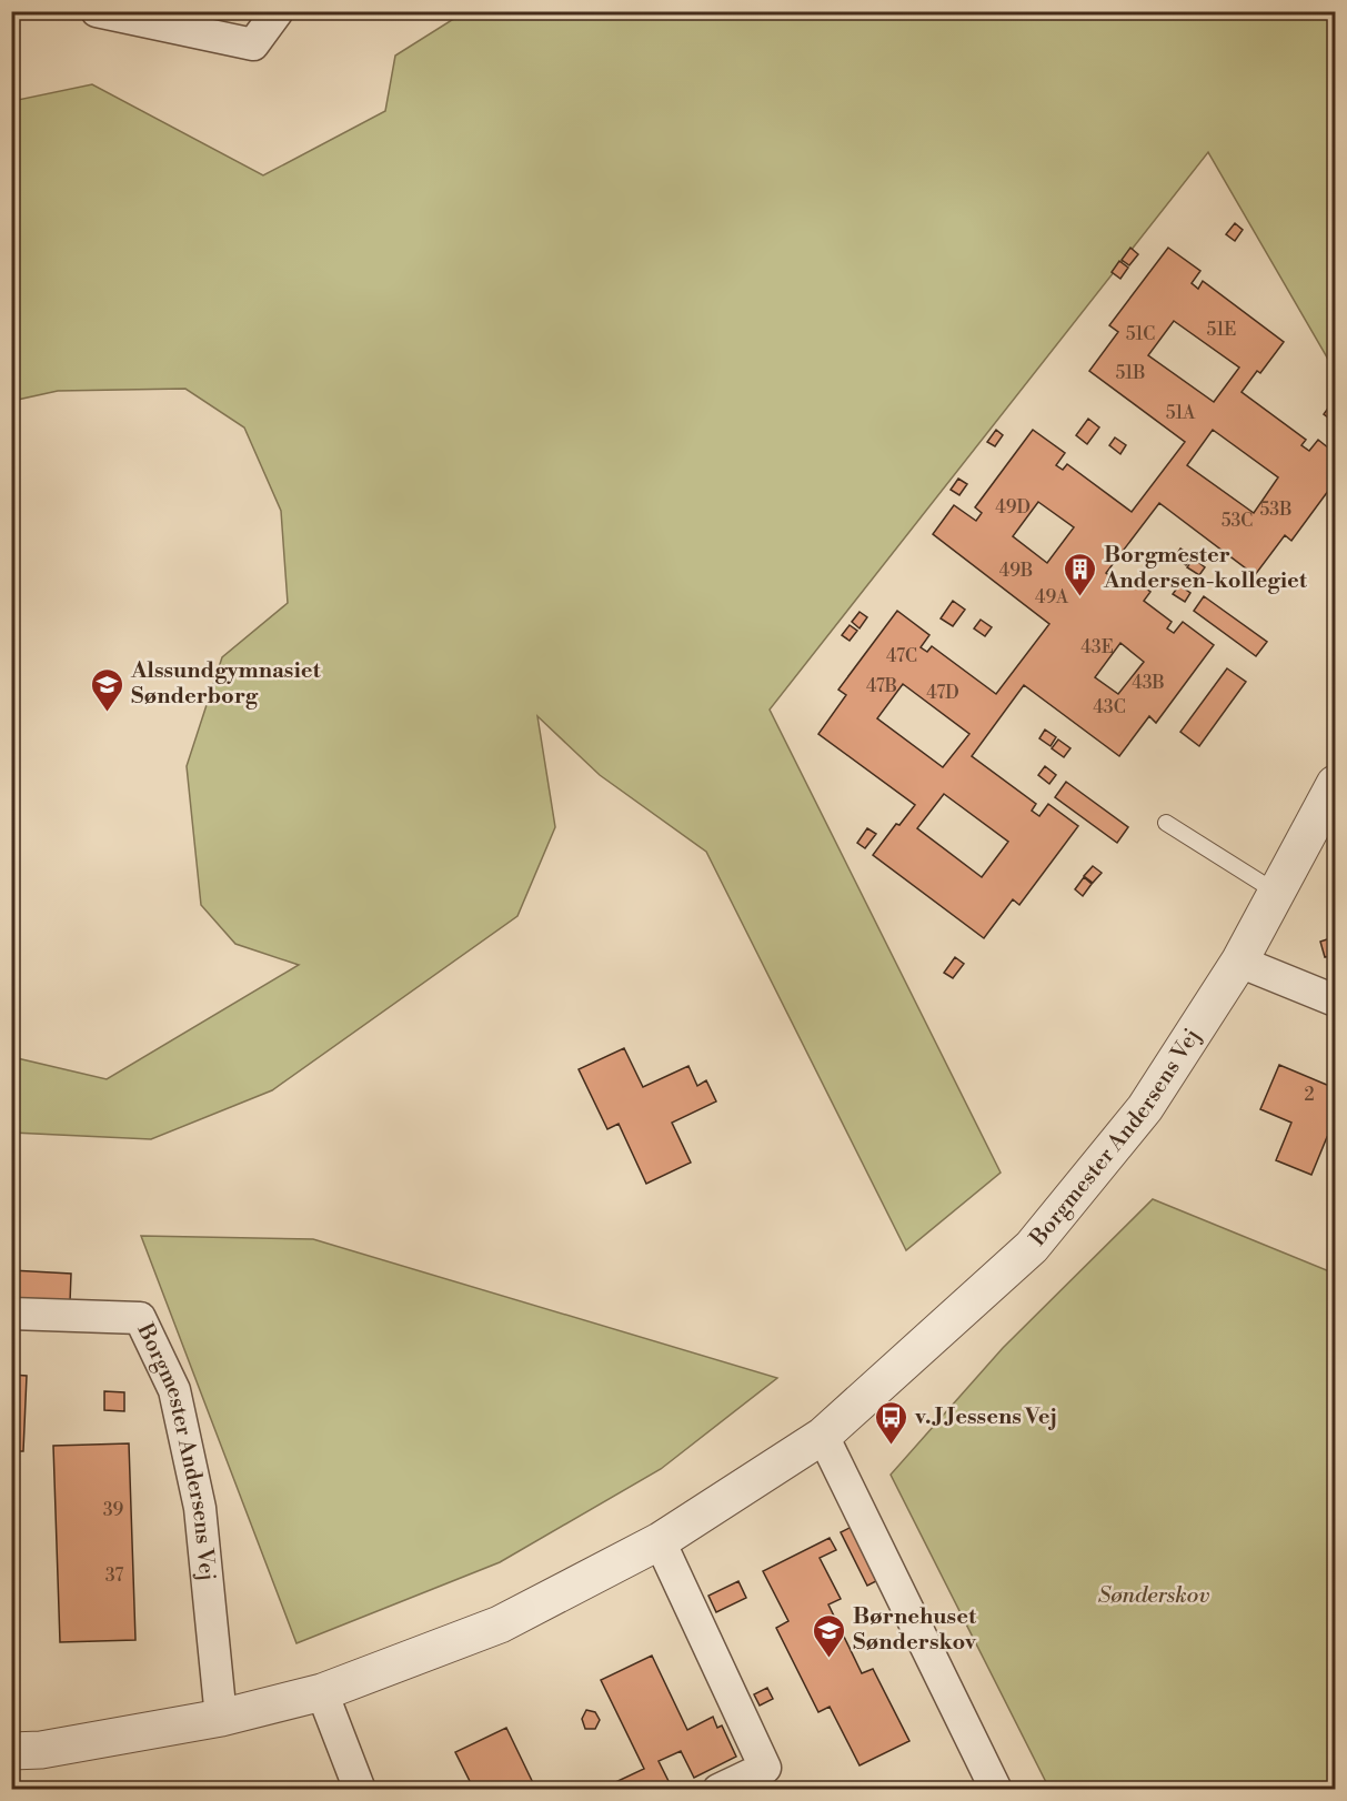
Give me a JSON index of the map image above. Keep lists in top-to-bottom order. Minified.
{"streets":{"street":["Borgmester Andersens Vej"]},"parks":["Sønderskov"],"places":{"building":["Borgmester Andersen-kollegiet"],"school or university":["Alssundgymnasiet Sønderborg","Børnehuset Sønderskov"],"bus stop":["v. J Jessens Vej"]},"house_numbers":["51E","51C","51B","51A","49D","53B","53C","49B","49A","43E","47C","43B","47B","47D","43C","2","39","37"]}
